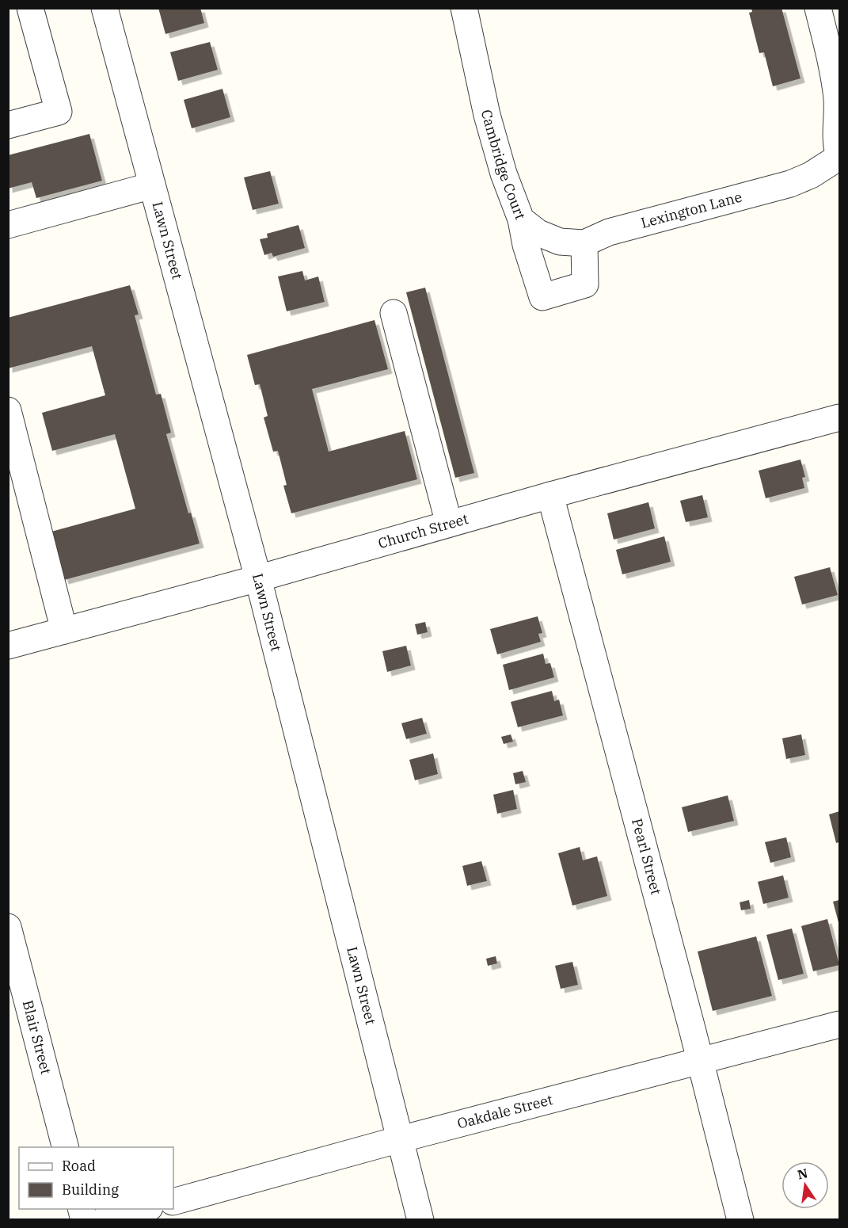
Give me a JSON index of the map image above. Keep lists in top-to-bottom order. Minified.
{"streets":{"street":["Cambridge Court","Lexington Lane","Lawn Street","Church Street","Pearl Street","Blair Street","Oakdale Street"]},"crossings":[["Cambridge Court","Lexington Lane"],["Lawn Street","Church Street"],["Lawn Street","Oakdale Street"],["Church Street","Pearl Street"],["Pearl Street","Oakdale Street"]],"legend":["Road","Building"],"north":"top"}
